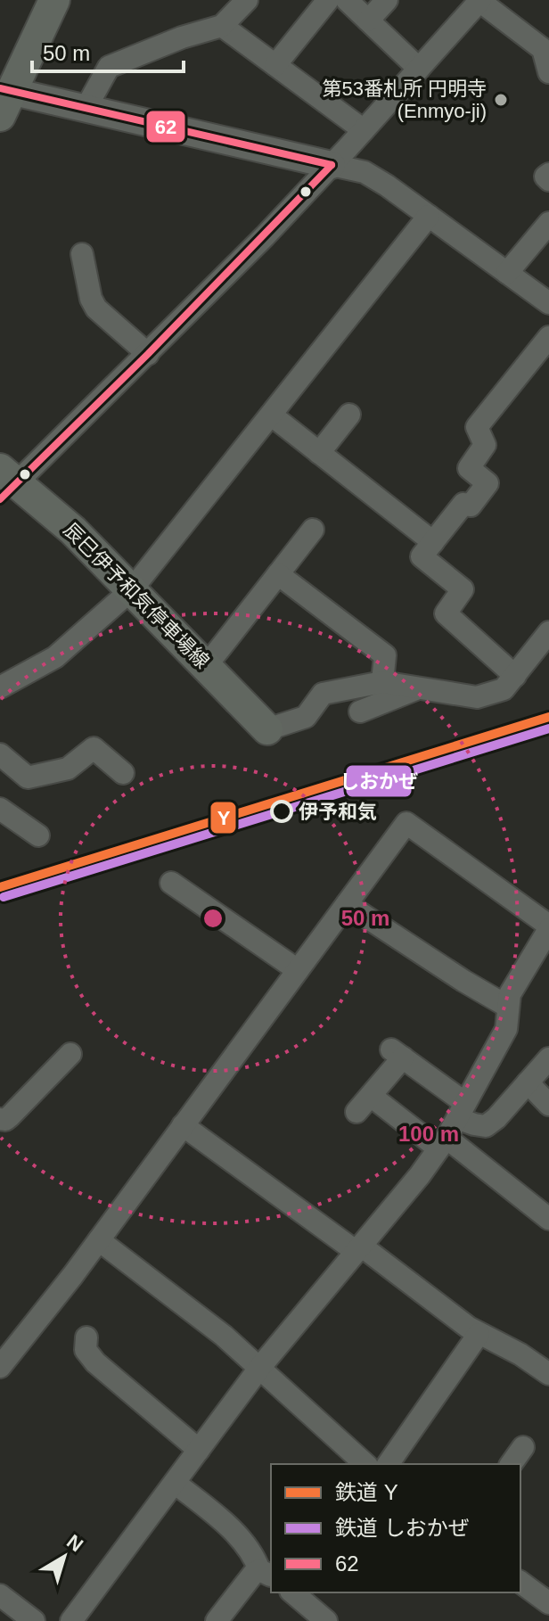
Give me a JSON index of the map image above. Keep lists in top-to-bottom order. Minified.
{"streets":{"main road":["辰巳伊予和気停車場線"]},"places":["第53番札所 円明寺 (Enmyo-ji)","伊予和気"],"lines":["transit line 62","rail line Y","rail line しおかぜ"],"legend":["鉄道 Y","鉄道 しおかぜ","62"],"scale_bar":"50 m","north":"top right","rings":["50 m","100 m"]}
